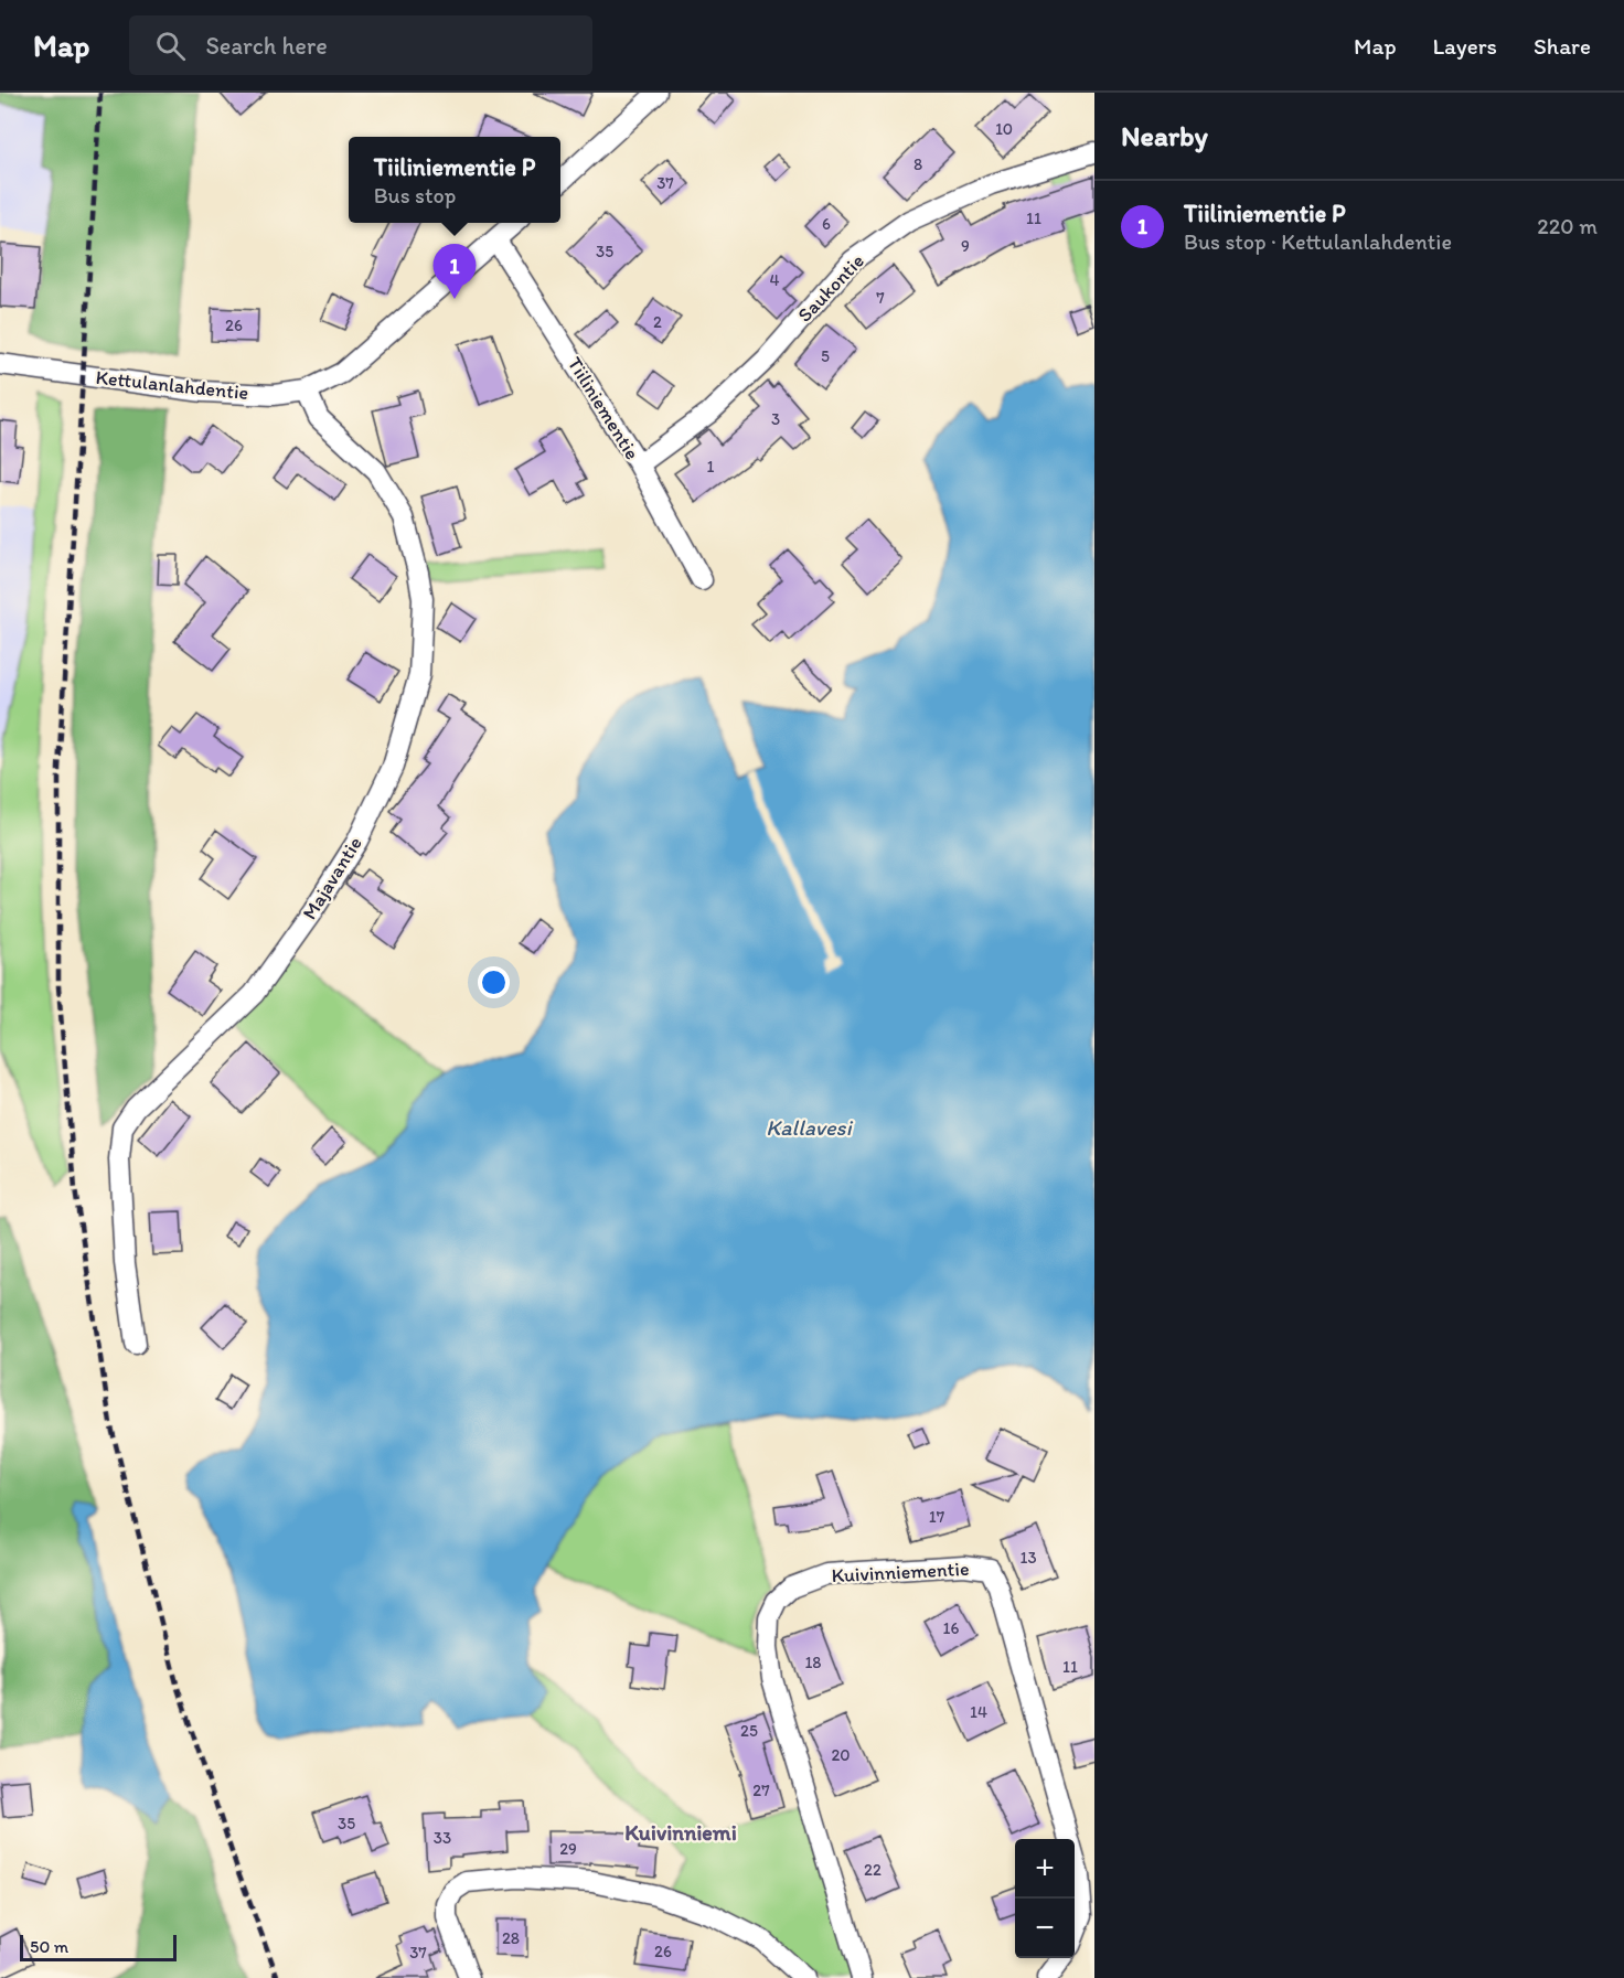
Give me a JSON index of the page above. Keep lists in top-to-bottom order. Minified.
{"streets":{"street":["Saukontie","Kettulanlahdentie","Tiiliniementie","Majavantie","Kuivinniementie"]},"crossings":[["Saukontie","Tiiliniementie"],["Kettulanlahdentie","Tiiliniementie"],["Kettulanlahdentie","Majavantie"]],"districts":["Kuivinniemi"],"water":["Kallavesi"],"house_numbers":["10","8","37","11","6","9","35","4","7","2","26","5","3","1","17","13","16","18","11","14","25","20","27","35","33","29","22","28","26","37"],"scale_bar":"50 m","page":{"header":"Map","search":"Search here","nav":["Map","Layers","Share"],"heading":"Nearby","popup":["Tiiliniementie P","Bus stop"],"list":[{"mark":"1","name":"Tiiliniementie P","note":"Bus stop · Kettulanlahdentie","value":"220 m"}],"pins":"1","map_buttons":["+","−"],"scale":"50 m"}}
